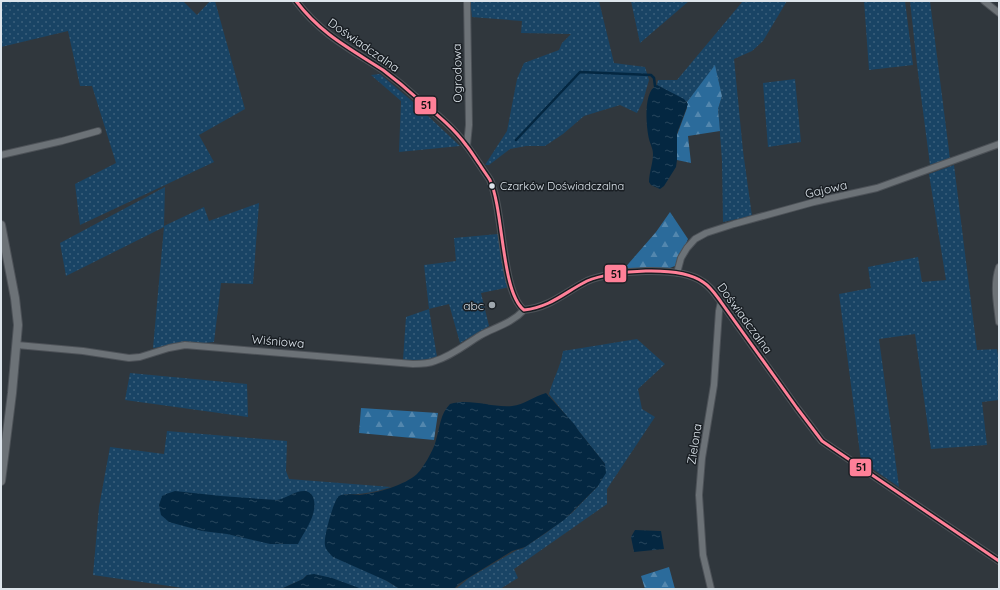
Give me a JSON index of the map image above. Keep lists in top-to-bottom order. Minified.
{"streets":{"street":["Doświadczalna","Ogrodowa","Gajowa","Wiśniowa","Zielona"]},"crossings":[["Doświadczalna","Ogrodowa"],["Doświadczalna","Gajowa"],["Doświadczalna","Wiśniowa"],["Doświadczalna","Zielona"]],"places":["Czarków Doświadczalna","abc"],"lines":["transit line 51"]}
